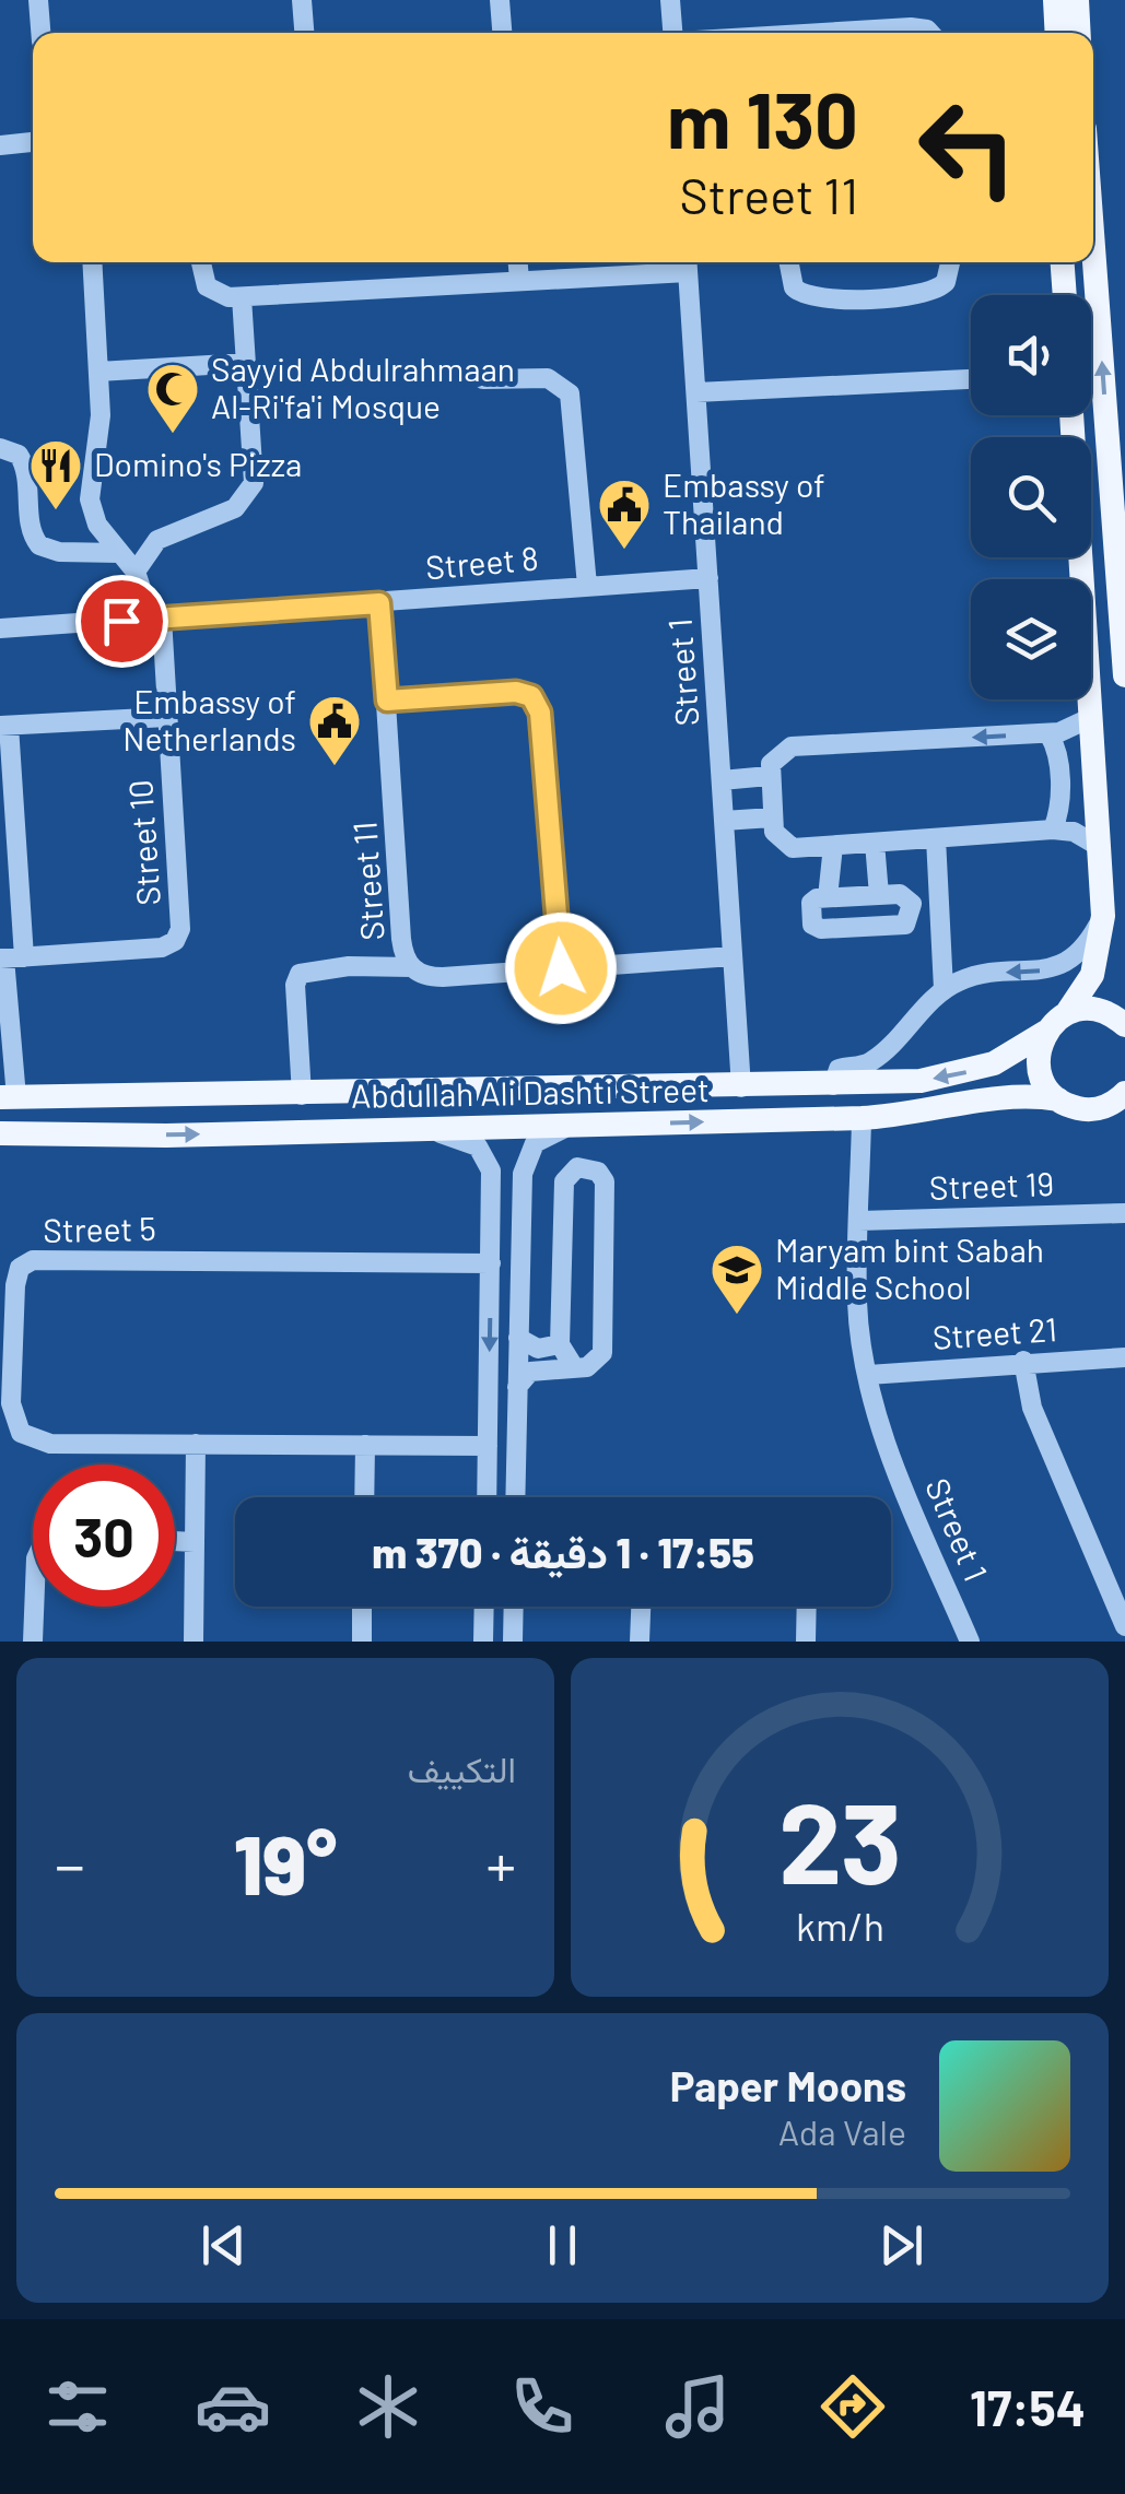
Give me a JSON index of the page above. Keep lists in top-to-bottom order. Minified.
{"streets":{"main road":["Abdullah Ali Dashti Street"],"street":["Street 8","Street 1","Street 10","Street 11","Street 19","Street 5","Street 21"]},"crossings":[["Street 8","Street 1"],["Street 8","Street 10"],["Street 8","Street 11"],["Street 1","Street 11"],["Street 1","Abdullah Ali Dashti Street"],["Street 1","Street 19"],["Street 1","Street 21"]],"places":{"mosque":["Sayyid Abdulrahmaan Al-Ri'fa'i Mosque"],"restaurant":["Domino's Pizza"],"public building":["Embassy of Thailand","Embassy of Netherlands"],"school or university":["Maryam bint Sabah Middle School"]},"page":{"turn":["130 m","Street 11"],"limit":"30","trip":"17:55 · 1 دقيقة · 370 m","tile":"التكييف","heat":["−","19°","+"],"song":["Paper Moons","Ada Vale"],"tabs":"17:54","gauge":["23","km/h"]}}
